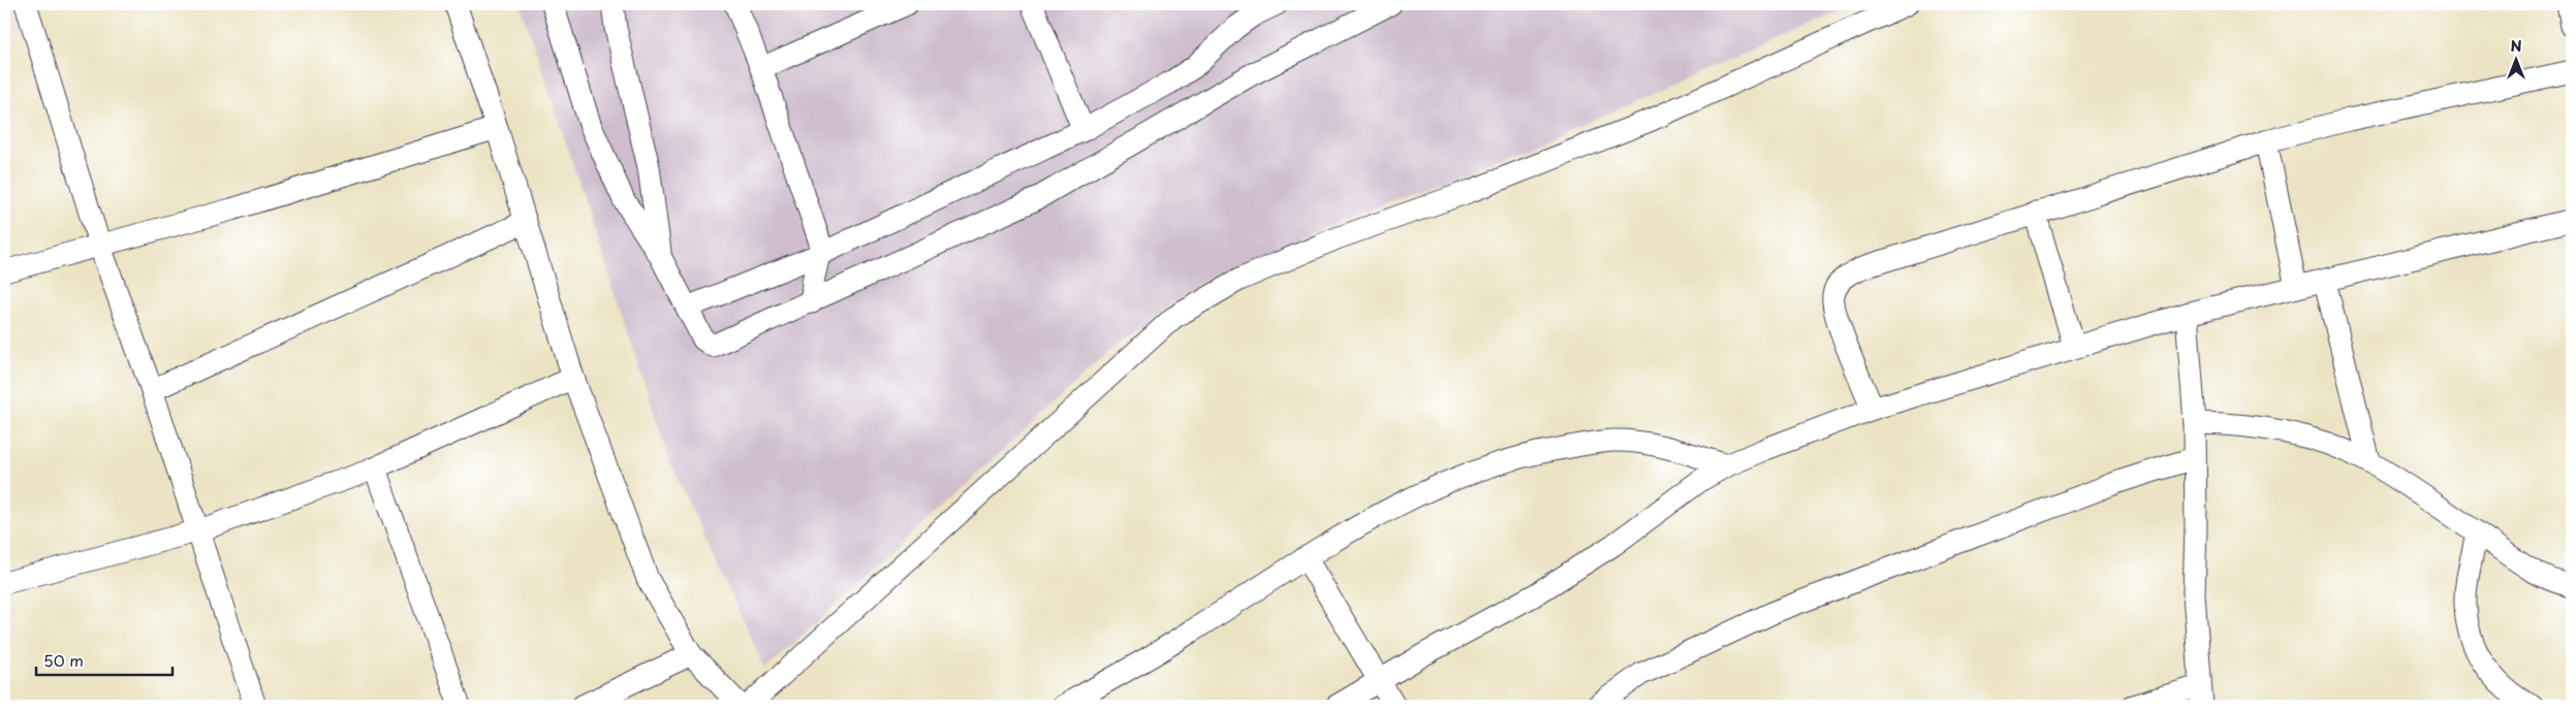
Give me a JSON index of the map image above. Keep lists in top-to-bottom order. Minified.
{"scale_bar":"50 m","north":"top"}
